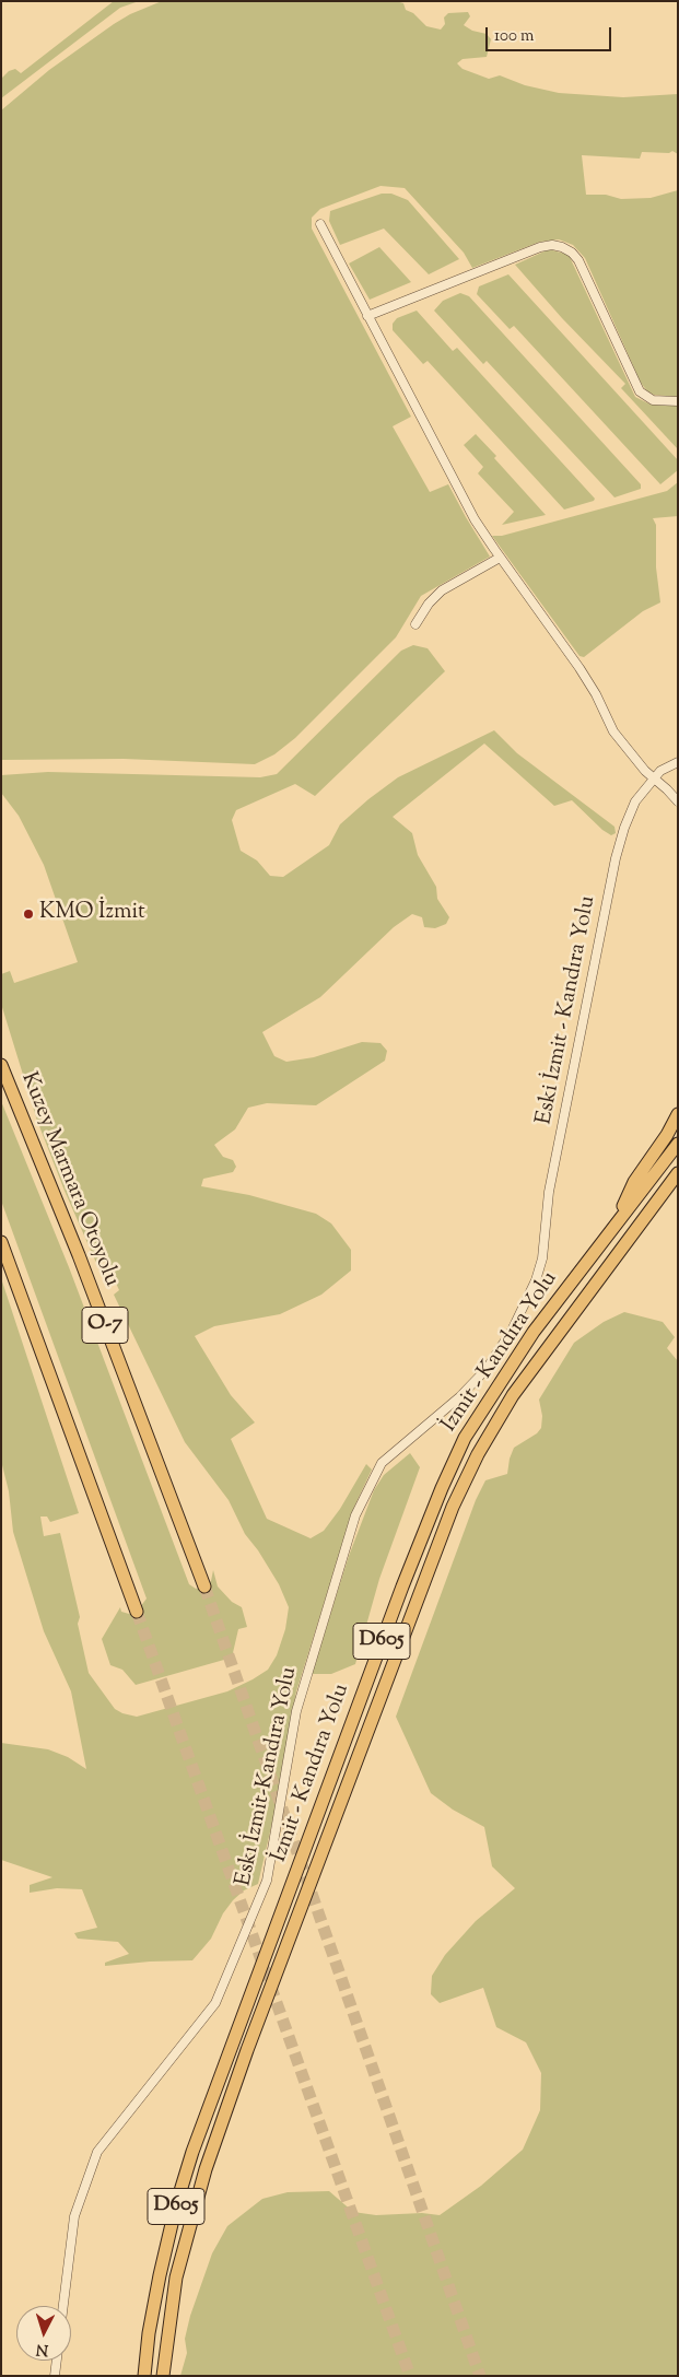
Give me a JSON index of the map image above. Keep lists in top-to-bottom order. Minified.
{"streets":{"highway":["Kuzey Marmara Otoyolu","O-7","İzmit - Kandıra Yolu","D605"],"street":["Eski İzmit - Kandıra Yolu","Eskı İzmit-Kandıra Yolu"]},"crossings":[["Eski İzmit - Kandıra Yolu","Eskı İzmit-Kandıra Yolu"]],"places":["KMO İzmit"],"scale_bar":"100 m","north":"bottom"}
